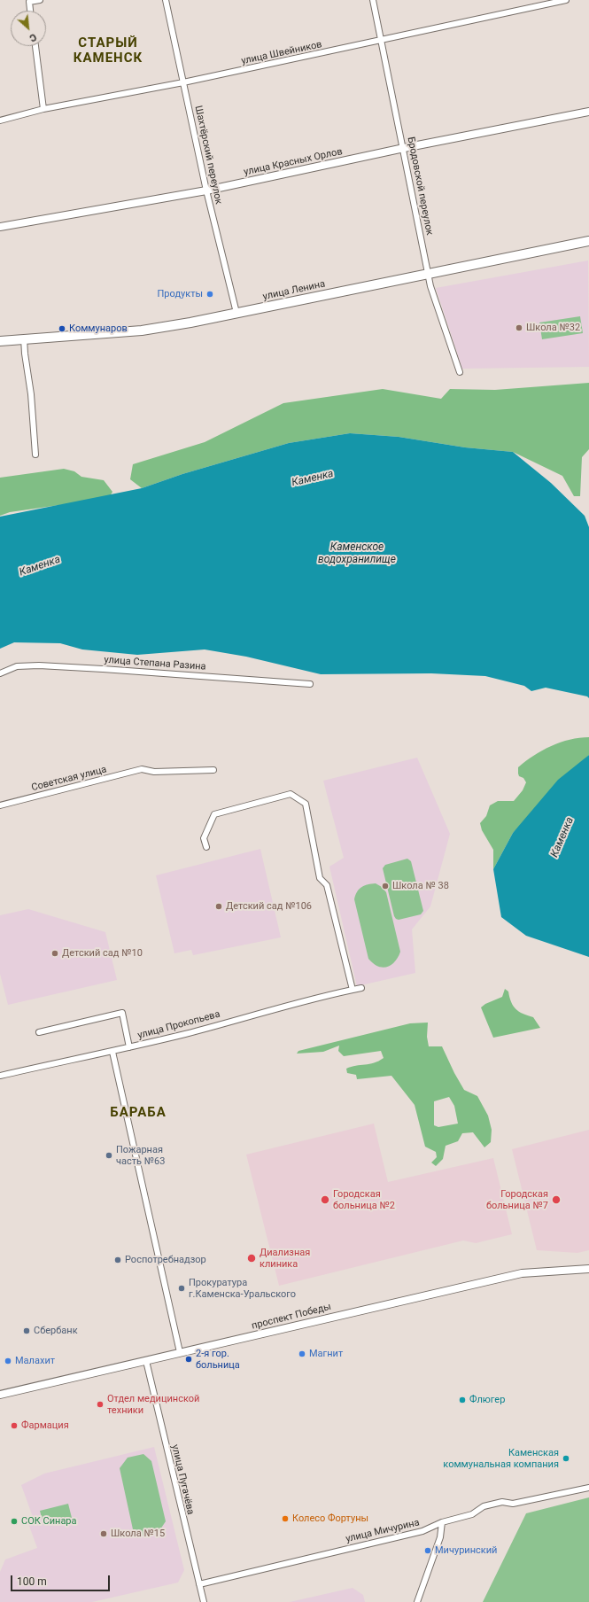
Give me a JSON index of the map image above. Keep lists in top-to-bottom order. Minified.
{"streets":{"main road":["улица Ленина"],"street":["улица Швейников","Шахтёрский переулок","улица Красных Орлов","Бродовской переулок","улица Степана Разина","Советская улица","улица Прокопьева","проспект Победы","улица Пугачёва","улица Мичурина"]},"crossings":[["улица Швейников","Шахтёрский переулок"],["улица Швейников","Бродовской переулок"],["Шахтёрский переулок","улица Красных Орлов"],["Шахтёрский переулок","улица Ленина"],["улица Красных Орлов","Бродовской переулок"],["Бродовской переулок","улица Ленина"],["проспект Победы","улица Пугачёва"],["улица Пугачёва","улица Мичурина"]],"districts":["СТАРЫЙ КАМЕНСК","БАРАБА"],"water":["Каменка","Каменское водохранилище"],"places":["Продукты","Школа №32","Коммунаров","Школа № 38","Детский сад №106","Детский сад №10","Пожарная часть №63","Городская больница №2","Городская больница №7","Диализная клиника","Роспотребнадзор","Прокуратура г.Каменска-Уральского","Сбербанк","Магнит","2-я гор. больница","Малахит","Флюгер","Отдел медицинской техники","Фармация","Каменская коммунальная компания","Колесо Фортуны","СОК Синара","Школа №15","Мичуринский"],"scale_bar":"100 m","north":"bottom right"}
